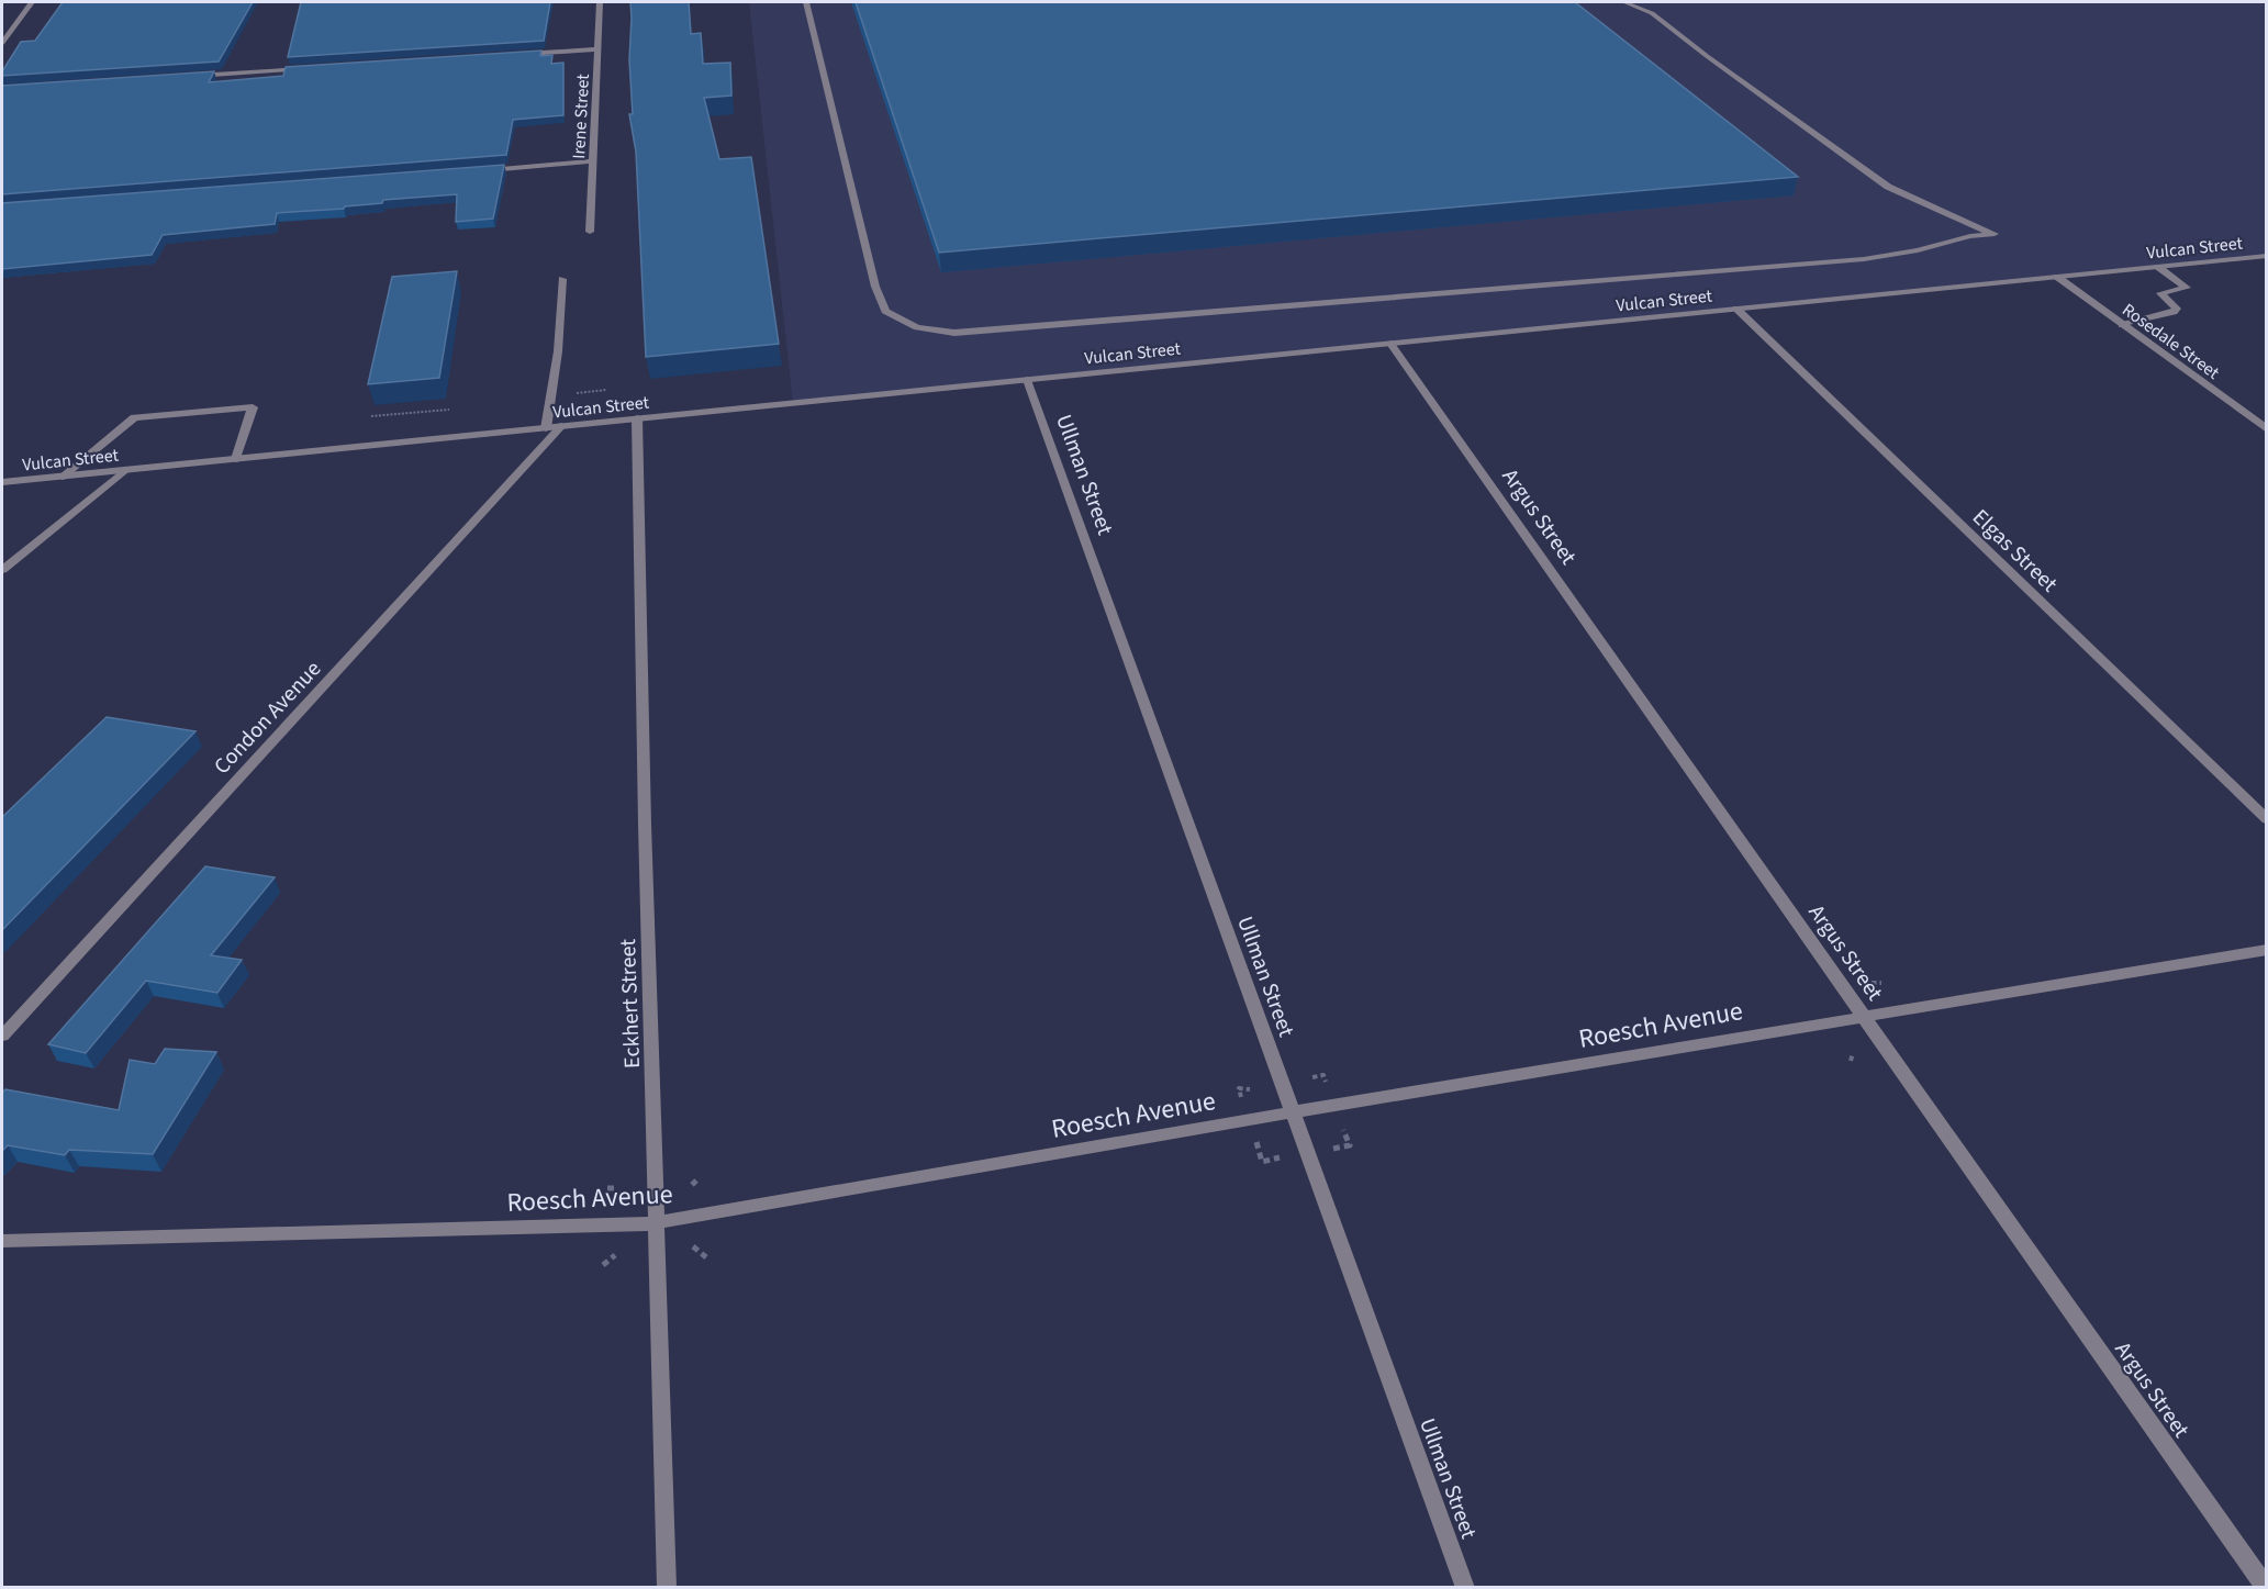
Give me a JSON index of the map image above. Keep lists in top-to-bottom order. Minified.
{"streets":{"street":["Irene Street","Vulcan Street","Rosedale Street","Ullman Street","Argus Street","Elgas Street","Condon Avenue","Eckhert Street","Roesch Avenue"]},"crossings":[["Vulcan Street","Rosedale Street"],["Vulcan Street","Ullman Street"],["Vulcan Street","Argus Street"],["Vulcan Street","Elgas Street"],["Vulcan Street","Condon Avenue"],["Vulcan Street","Eckhert Street"],["Ullman Street","Roesch Avenue"],["Argus Street","Roesch Avenue"],["Eckhert Street","Roesch Avenue"]]}
